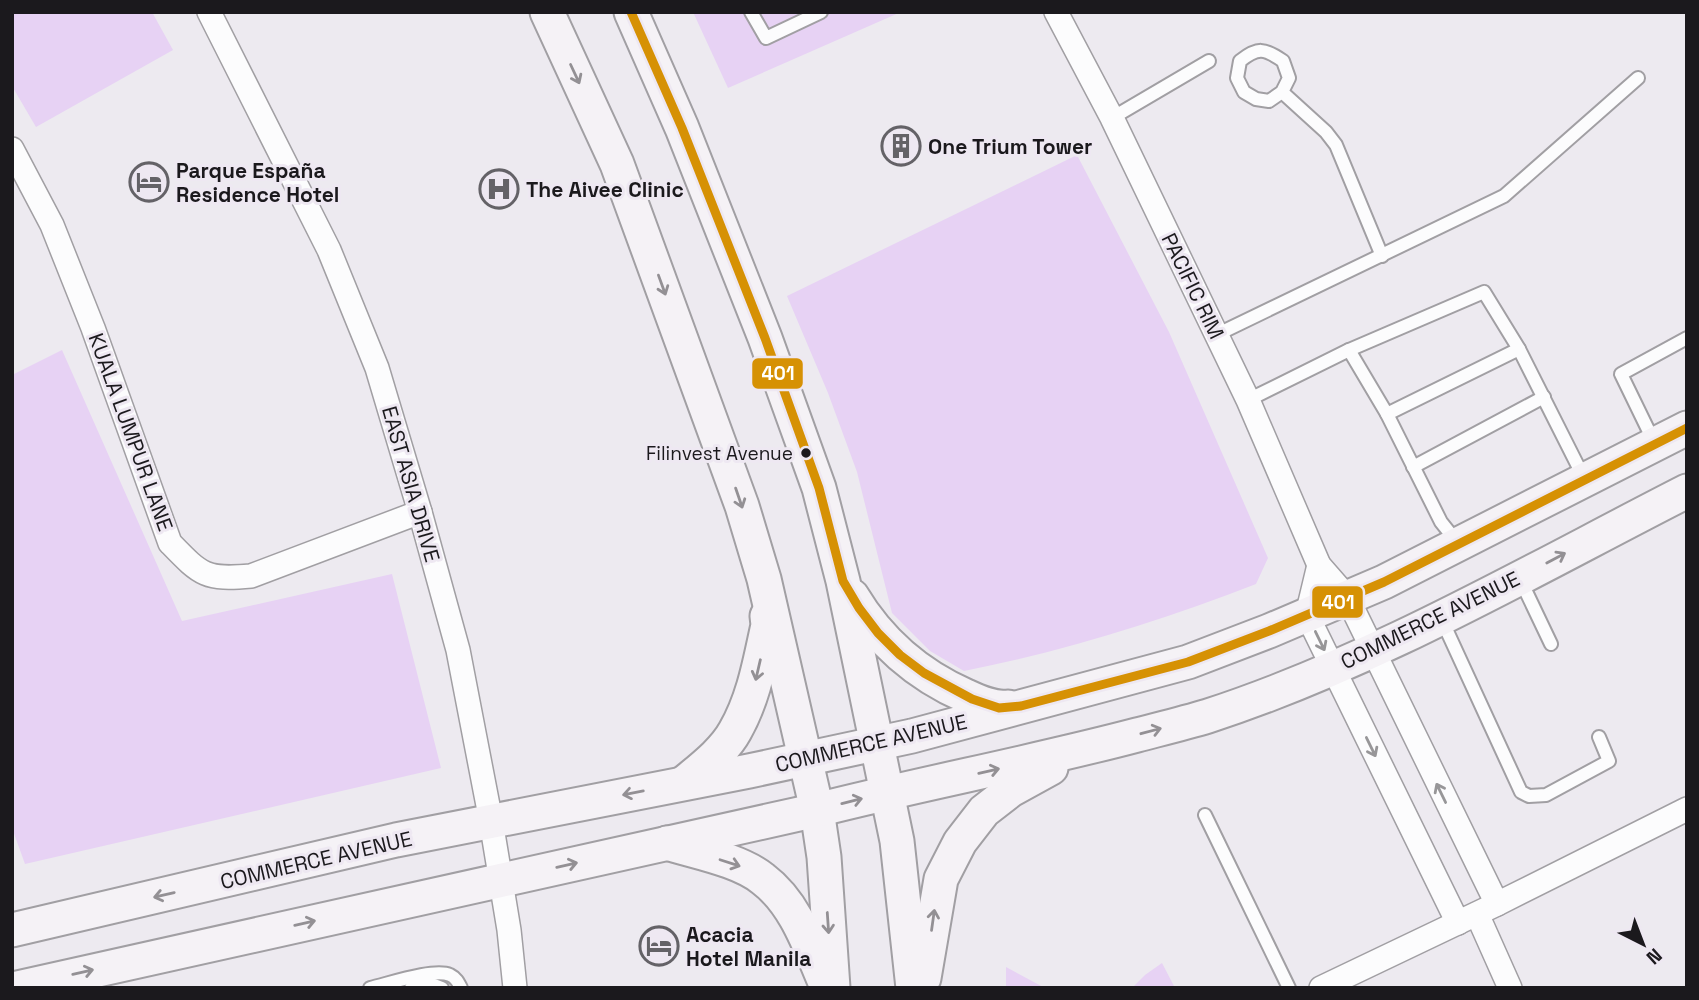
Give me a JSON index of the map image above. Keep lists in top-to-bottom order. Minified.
{"streets":{"main road":["COMMERCE AVENUE"],"street":["PACIFIC RIM","KUALA LUMPUR LANE","EAST ASIA DRIVE"]},"crossings":[["PACIFIC RIM","COMMERCE AVENUE"],["KUALA LUMPUR LANE","EAST ASIA DRIVE"],["EAST ASIA DRIVE","COMMERCE AVENUE"]],"places":{"building":["One Trium Tower"],"hotel":["Parque España Residence Hotel","Acacia Hotel Manila"],"hospital":["The Aivee Clinic"],"other":["Filinvest Avenue"]},"lines":["transit line 401"],"north":"bottom right"}
